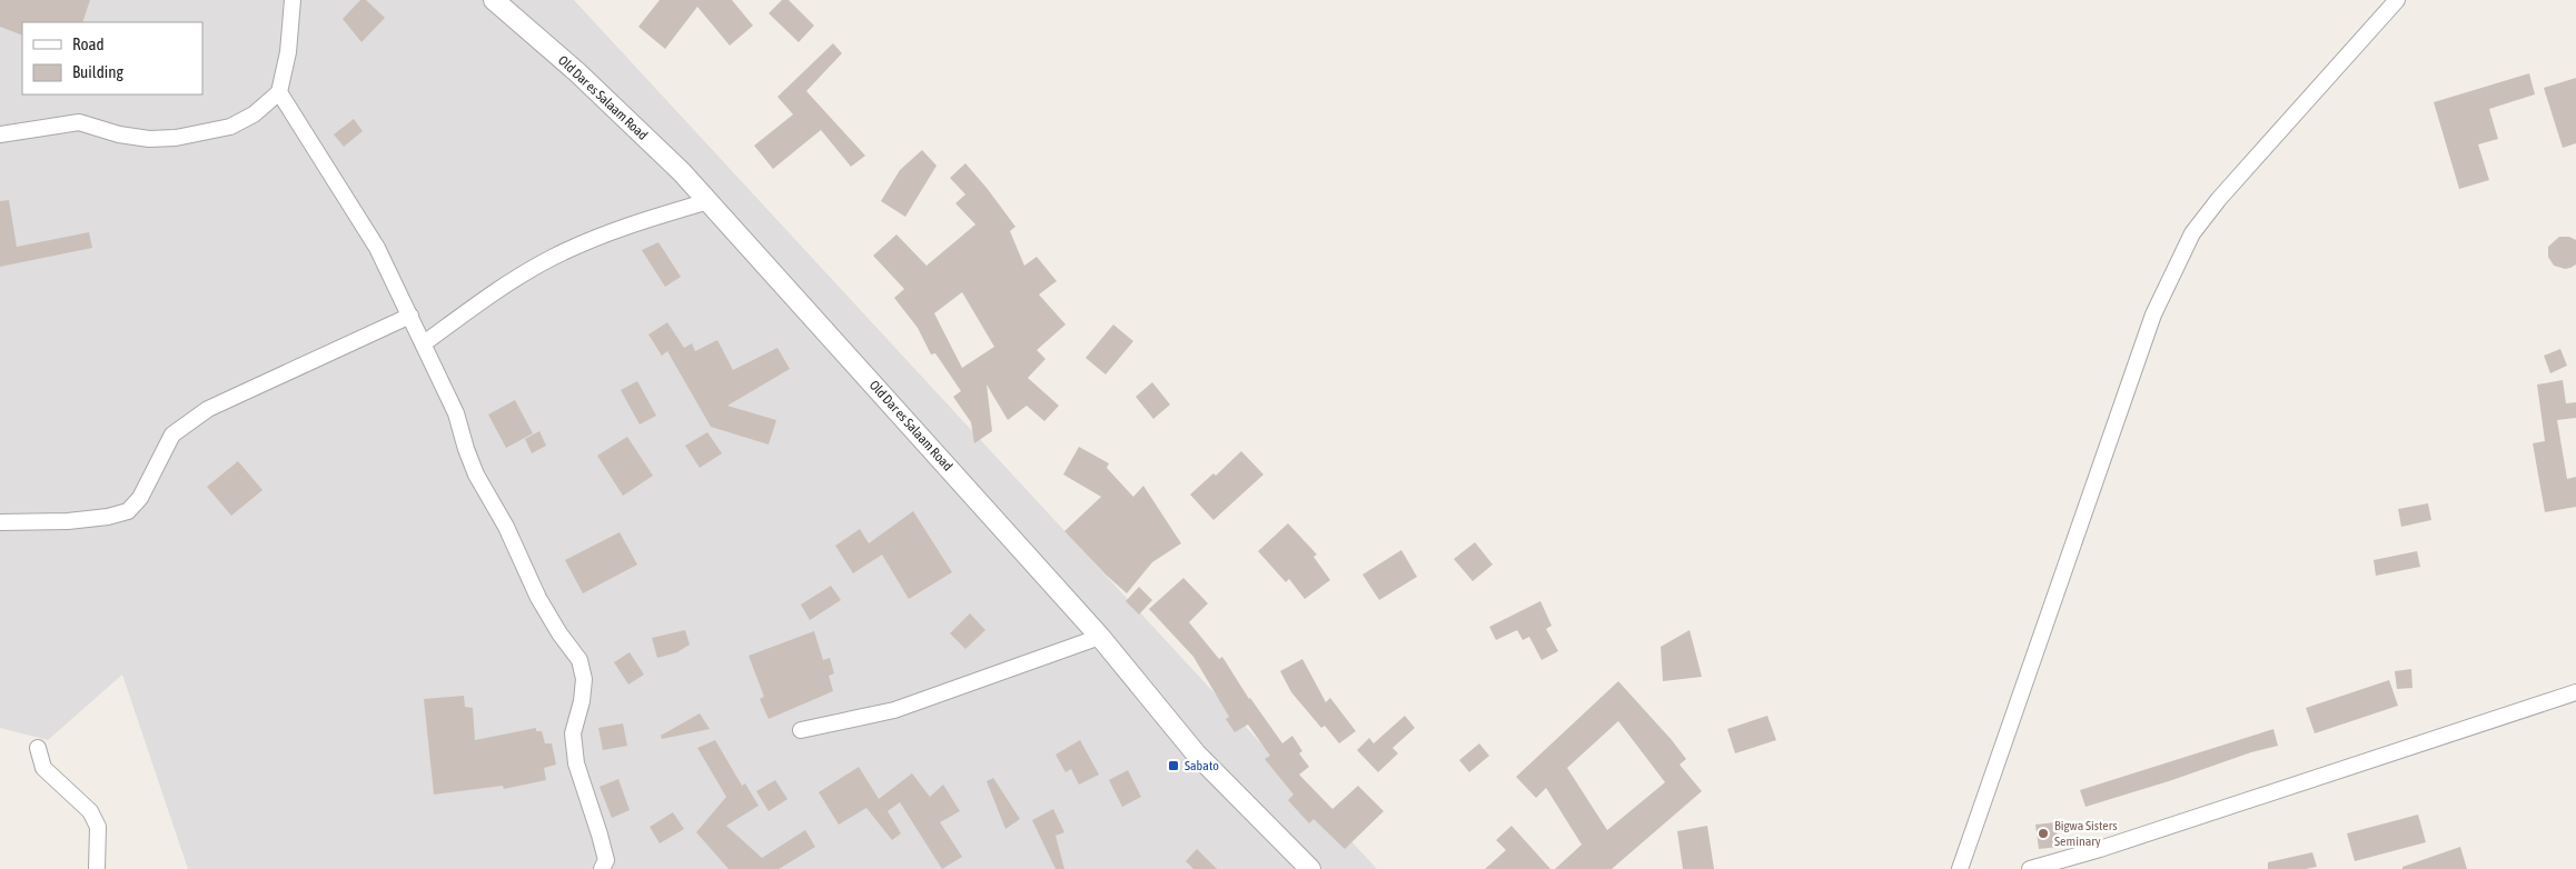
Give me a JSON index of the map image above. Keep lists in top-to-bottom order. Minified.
{"streets":{"street":["Old Dar es Salaam Road"]},"places":{"transit":["Sabato"],"other":["Bigwa Sisters Seminary"]},"legend":["Road","Building"]}
